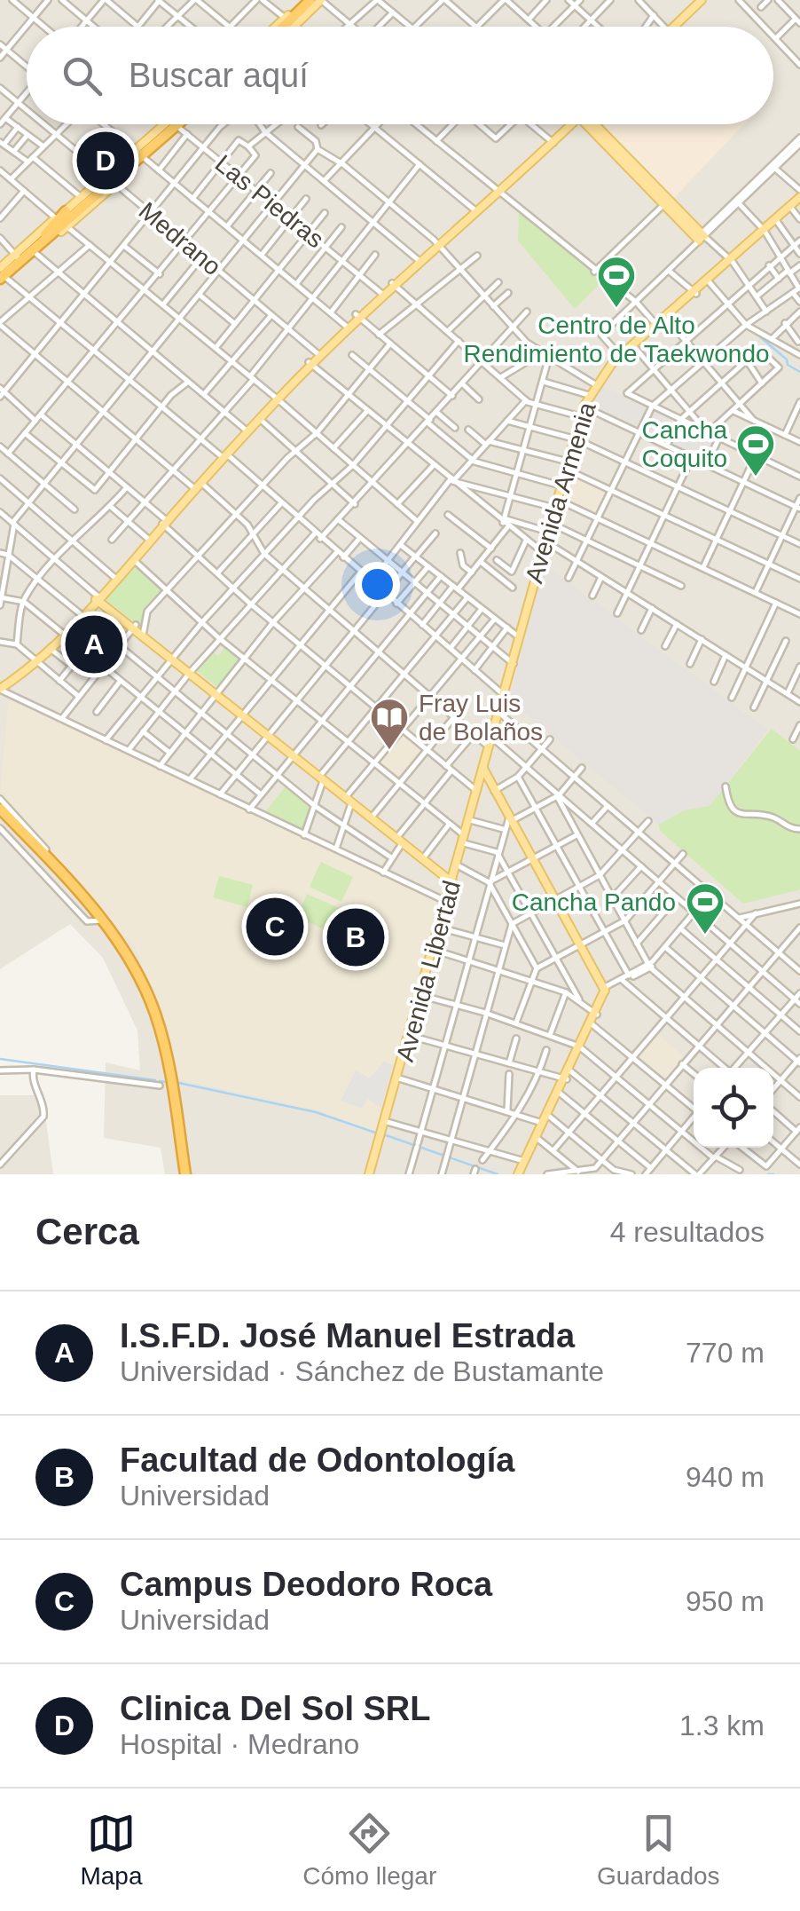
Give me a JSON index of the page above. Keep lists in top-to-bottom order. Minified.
{"streets":{"main road":["Avenida Armenia","Avenida Libertad"],"street":["Las Piedras","Medrano"]},"crossings":[["Avenida Armenia","Avenida Libertad"]],"places":{"sports":["Centro de Alto Rendimiento de Taekwondo","Cancha Coquito","Cancha Pando"],"library":["Fray Luis de Bolaños"]},"page":{"search":"Buscar aquí","pins":["D","A","C","B"],"heading":["Cerca","4 resultados"],"list":[{"mark":"A","name":"I.S.F.D. José Manuel Estrada","note":"Universidad · Sánchez de Bustamante","value":"770 m"},{"mark":"B","name":"Facultad de Odontología","note":"Universidad","value":"940 m"},{"mark":"C","name":"Campus Deodoro Roca","note":"Universidad","value":"950 m"},{"mark":"D","name":"Clinica Del Sol SRL","note":"Hospital · Medrano","value":"1.3 km"}],"nav":["Mapa","Cómo llegar","Guardados"]}}
